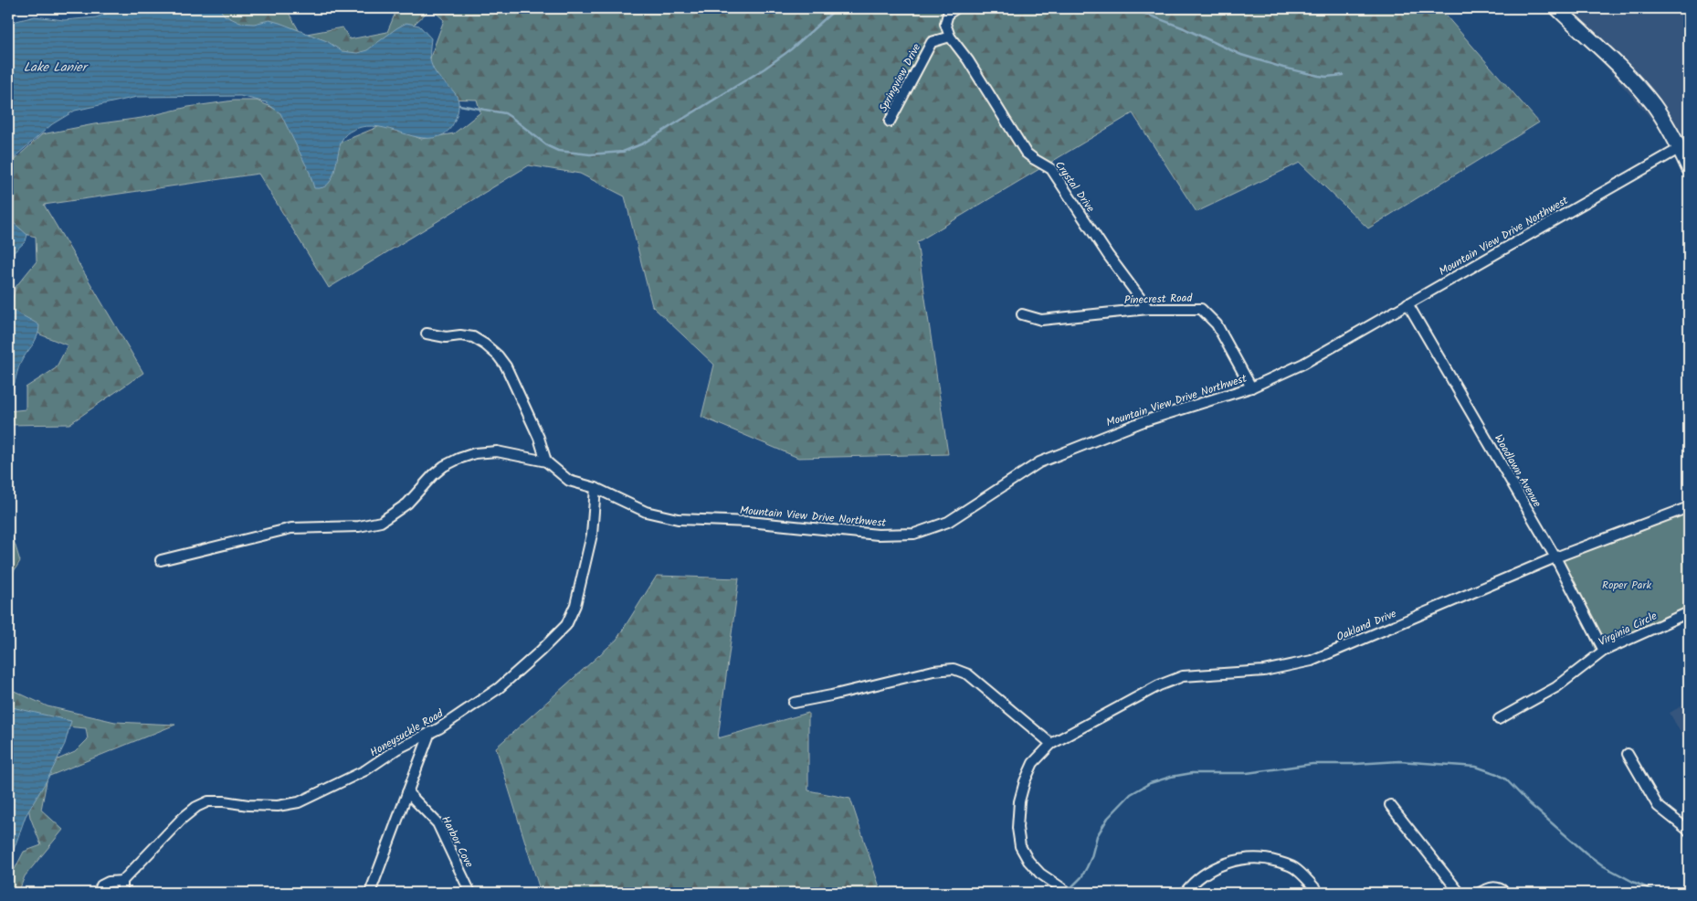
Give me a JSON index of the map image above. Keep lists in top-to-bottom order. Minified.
{"streets":{"street":["Springview Drive","Crystal Drive","Mountain View Drive Northwest","Pinecrest Road","Woodlawn Avenue","Oakland Drive","Virginia Circle","Honeysuckle Road","Harbor Cove"]},"crossings":[["Springview Drive","Crystal Drive"],["Crystal Drive","Pinecrest Road"],["Mountain View Drive Northwest","Pinecrest Road"],["Mountain View Drive Northwest","Woodlawn Avenue"],["Mountain View Drive Northwest","Honeysuckle Road"],["Woodlawn Avenue","Oakland Drive"],["Woodlawn Avenue","Virginia Circle"]],"water":["Lake Lanier"],"parks":["Roper Park"]}
